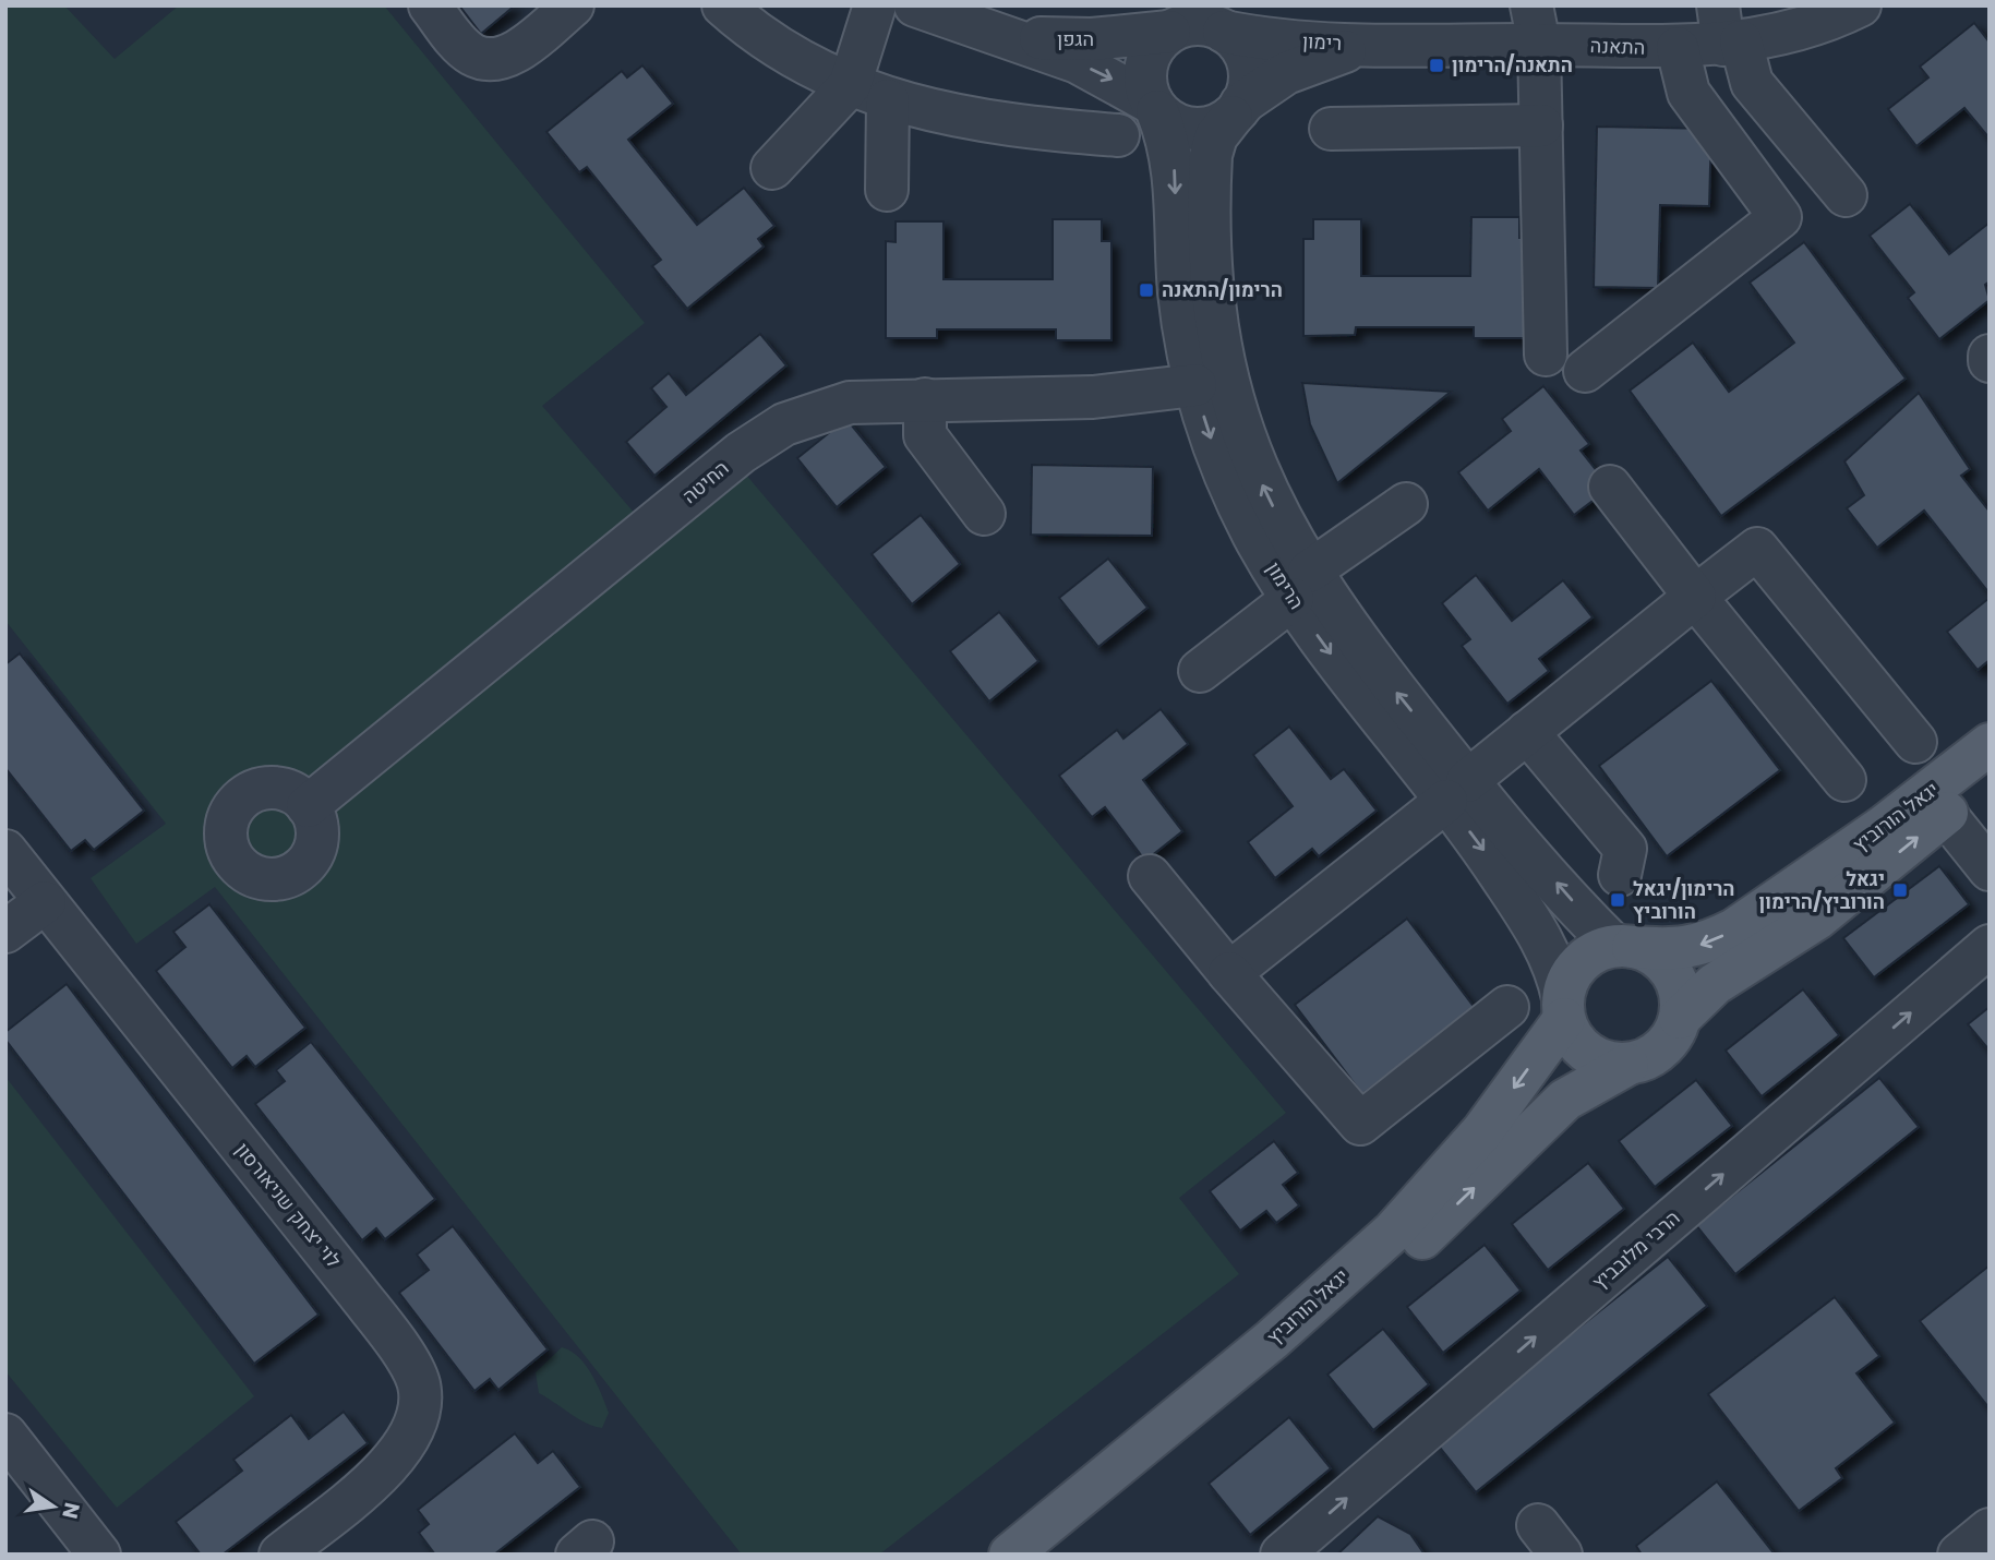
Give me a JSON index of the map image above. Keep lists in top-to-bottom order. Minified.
{"streets":{"main road":["יגאל הורוביץ"],"street":["הגפן","רימון","התאנה","החיטה","הרימון","לוי יצחק שניאורסון","הרבי מלובביץ"]},"crossings":[["הגפן","רימון"],["הגפן","הרימון"],["רימון","התאנה"],["רימון","הרימון"],["החיטה","הרימון"],["הרימון","יגאל הורוביץ"]],"one_way":["הרבי מלובביץ"],"places":{"transit":["התאנה/הרימון","הרימון/התאנה","יגאל הורוביץ/הרימון","הרימון/יגאל הורוביץ"]},"north":"right"}
